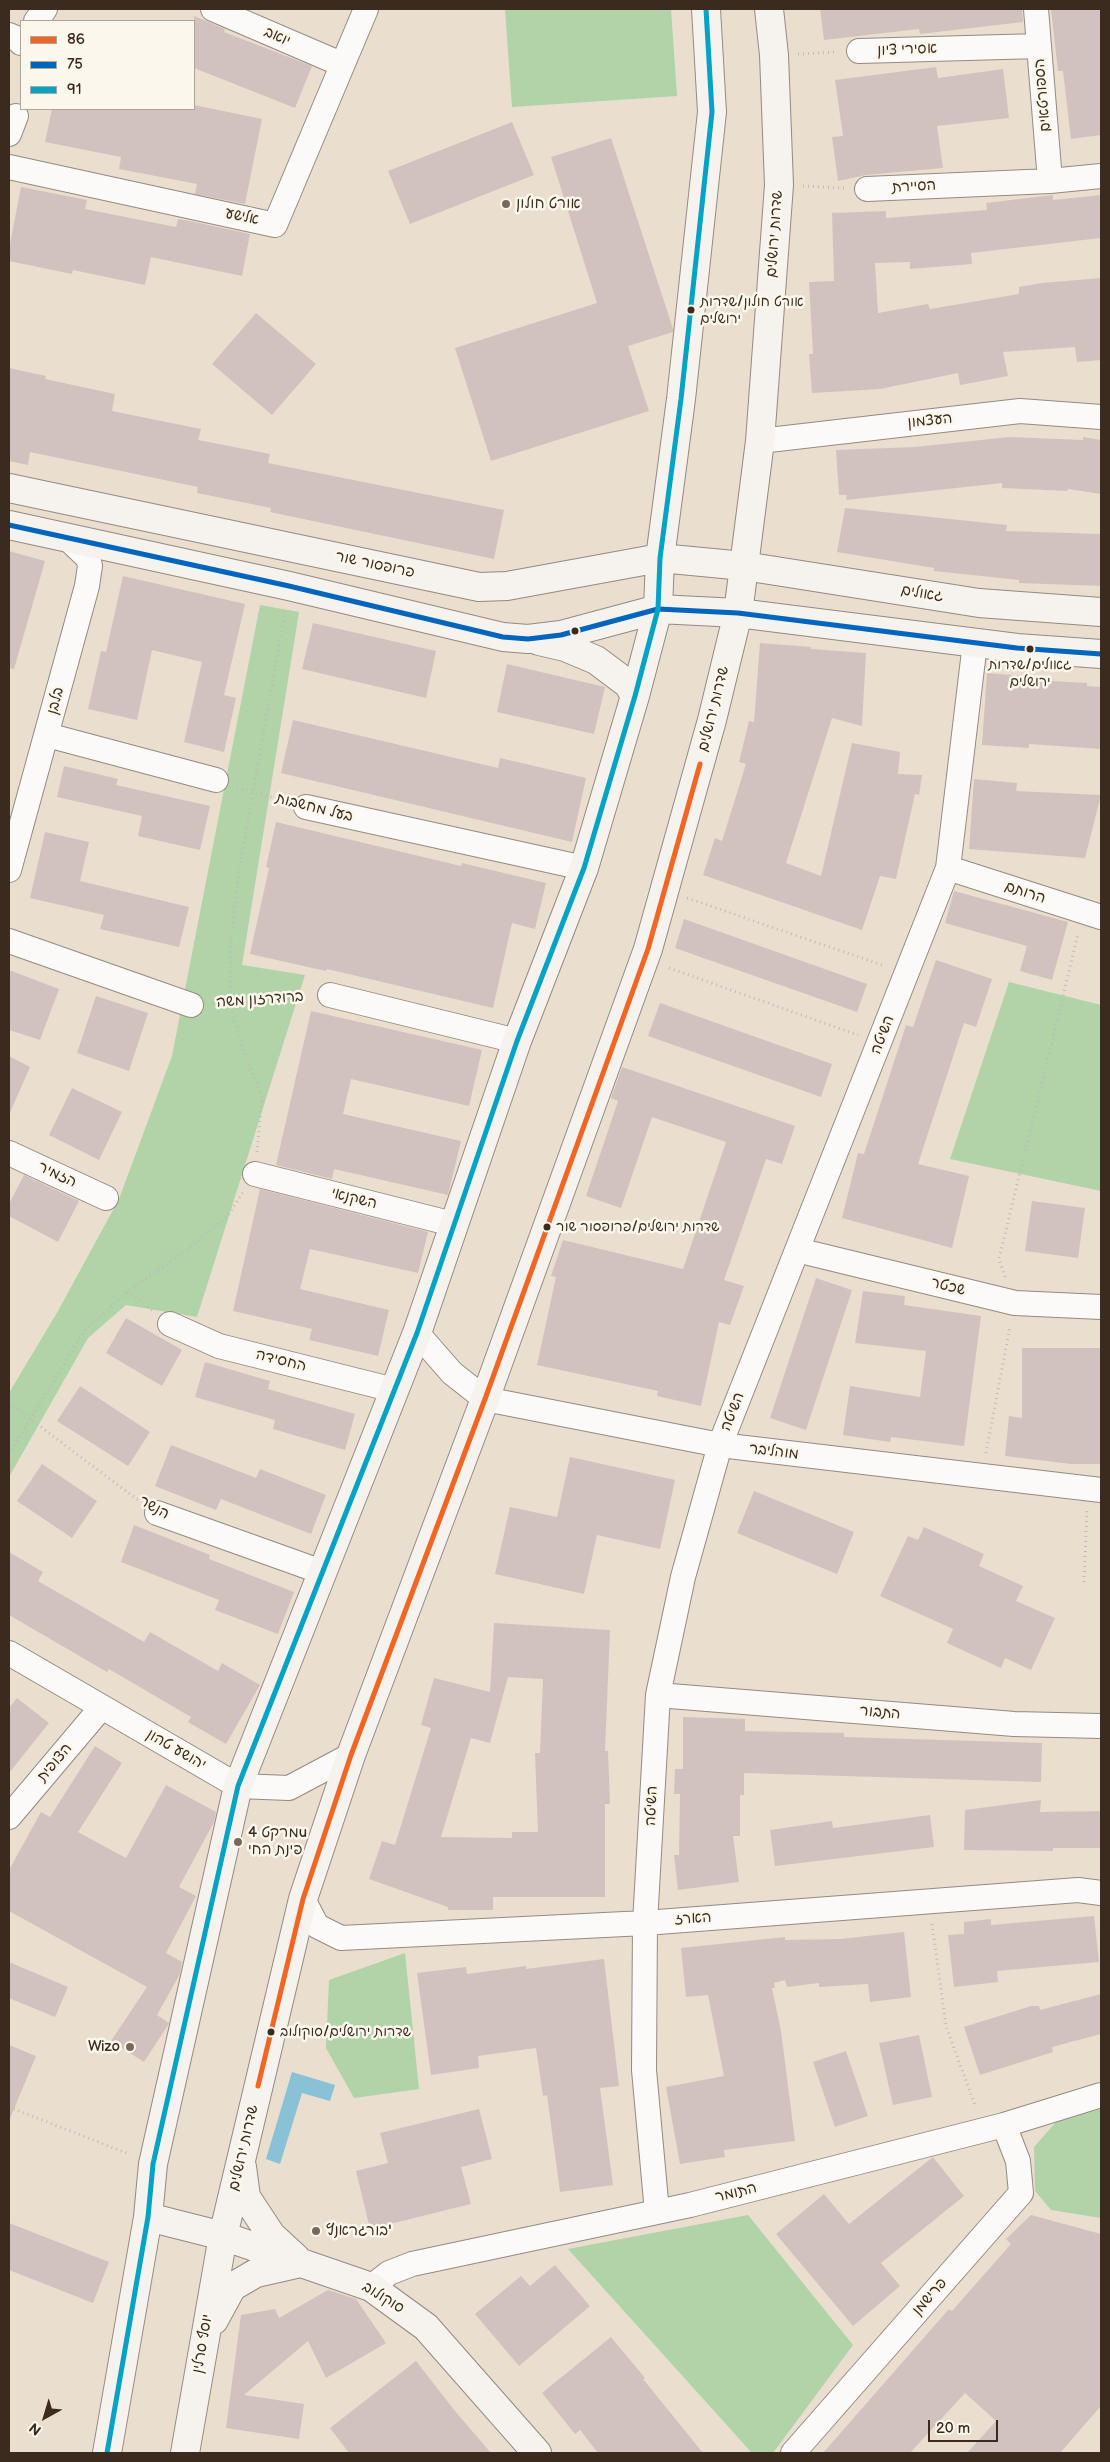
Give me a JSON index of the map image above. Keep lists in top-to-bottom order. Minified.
{"streets":{"main road":["שדרות ירושלים","פרופסור שור","גאולים","סוקולוב","יוסף סרלין"],"street":["יואב","אסירי ציון","הספורטאים","הסיירת","אלישע","העצמון","בלבן","בעל מחשבות","הרותם","השיטה","הזמיר","השקנאי","שכטר","החסידה","מוהליבר","הנשר","התבור","יהושע טהון","הצופית","הארז","התומר","פרישמן"],"path":["ברודרזון משה"]},"crossings":[["יואב","אלישע"],["אסירי ציון","הספורטאים"],["אסירי ציון","שדרות ירושלים"],["הספורטאים","הסיירת"],["שדרות ירושלים","העצמון"],["שדרות ירושלים","פרופסור שור"],["שדרות ירושלים","גאולים"],["שדרות ירושלים","מוהליבר"],["שדרות ירושלים","יהושע טהון"],["שדרות ירושלים","הארז"],["שדרות ירושלים","סוקולוב"],["שדרות ירושלים","יוסף סרלין"],["פרופסור שור","גאולים"],["הרותם","השיטה"],["השיטה","שכטר"],["השיטה","מוהליבר"],["השיטה","התבור"],["השיטה","הארז"],["השיטה","התומר"],["יהושע טהון","הצופית"],["התומר","פרישמן"],["התומר","סוקולוב"],["סוקולוב","יוסף סרלין"]],"places":["אורט חולון","אורט חולון/שדרות ירושלים","גאולים/שדרות ירושלים","שדרות ירושלים/פרופסור שור","מרקט 4u פינת החי","שדרות ירושלים/סוקולוב","Wizo","בורגראנץ'"],"lines":["transit line 91","transit line 75","transit line 86"],"legend":["86","75","91"],"scale_bar":"20 m","north":"bottom left"}
